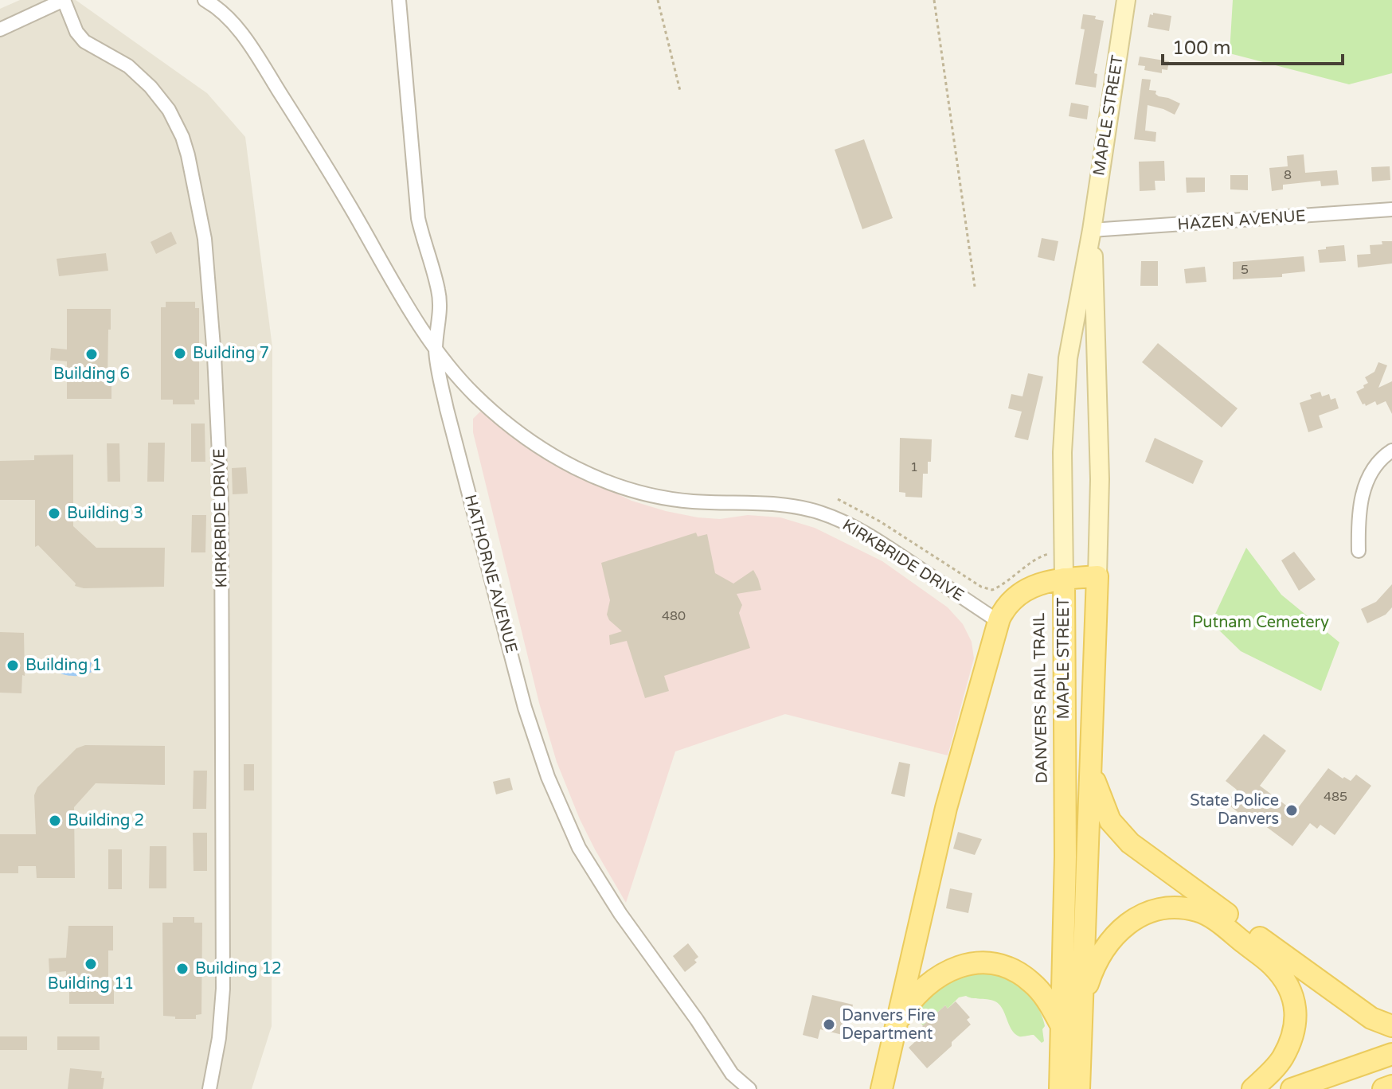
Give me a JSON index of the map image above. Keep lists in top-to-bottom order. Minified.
{"streets":{"main road":["MAPLE STREET"],"street":["HAZEN AVENUE","KIRKBRIDE DRIVE","HATHORNE AVENUE"]},"crossings":[["MAPLE STREET","HAZEN AVENUE"],["KIRKBRIDE DRIVE","HATHORNE AVENUE"]],"parks":["Putnam Cemetery"],"places":["Building 7","Building 6","Building 3","Building 1","State Police Danvers","Building 2","Building 11","Building 12","Danvers Fire Department"],"house_numbers":["8","5","1","480","485"],"scale_bar":"100 m"}
